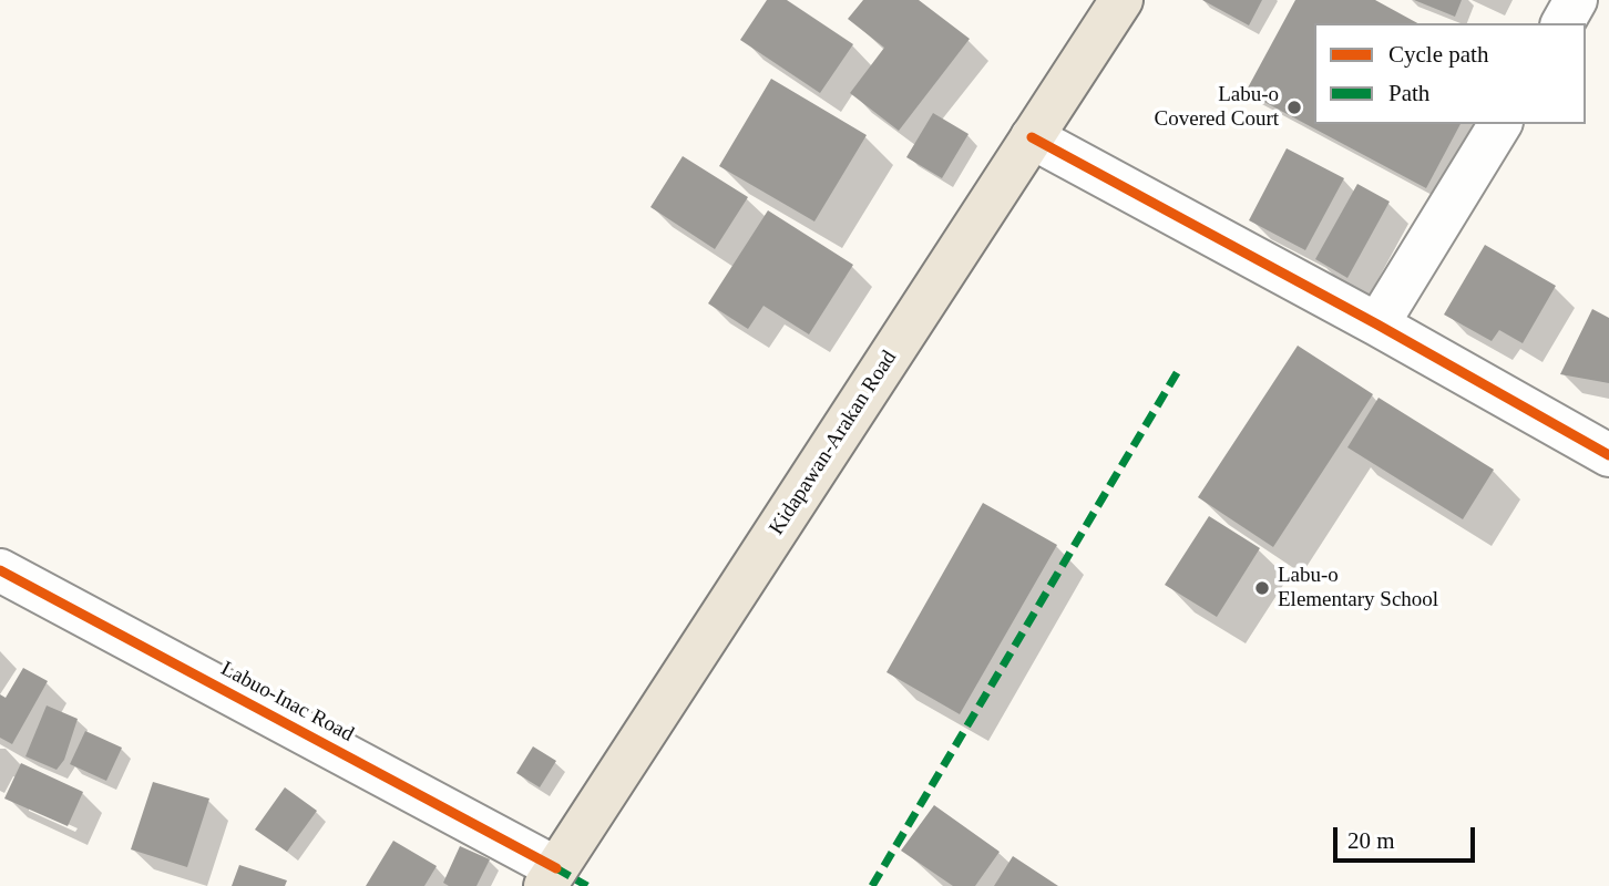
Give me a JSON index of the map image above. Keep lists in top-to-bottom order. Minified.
{"streets":{"main road":["Kidapawan-Arakan Road"],"street":["Labuo-Inac Road"]},"crossings":[["Kidapawan-Arakan Road","Labuo-Inac Road"]],"places":["Labu-o Covered Court","Labu-o Elementary School"],"legend":["Cycle path","Path"],"scale_bar":"20 m"}
